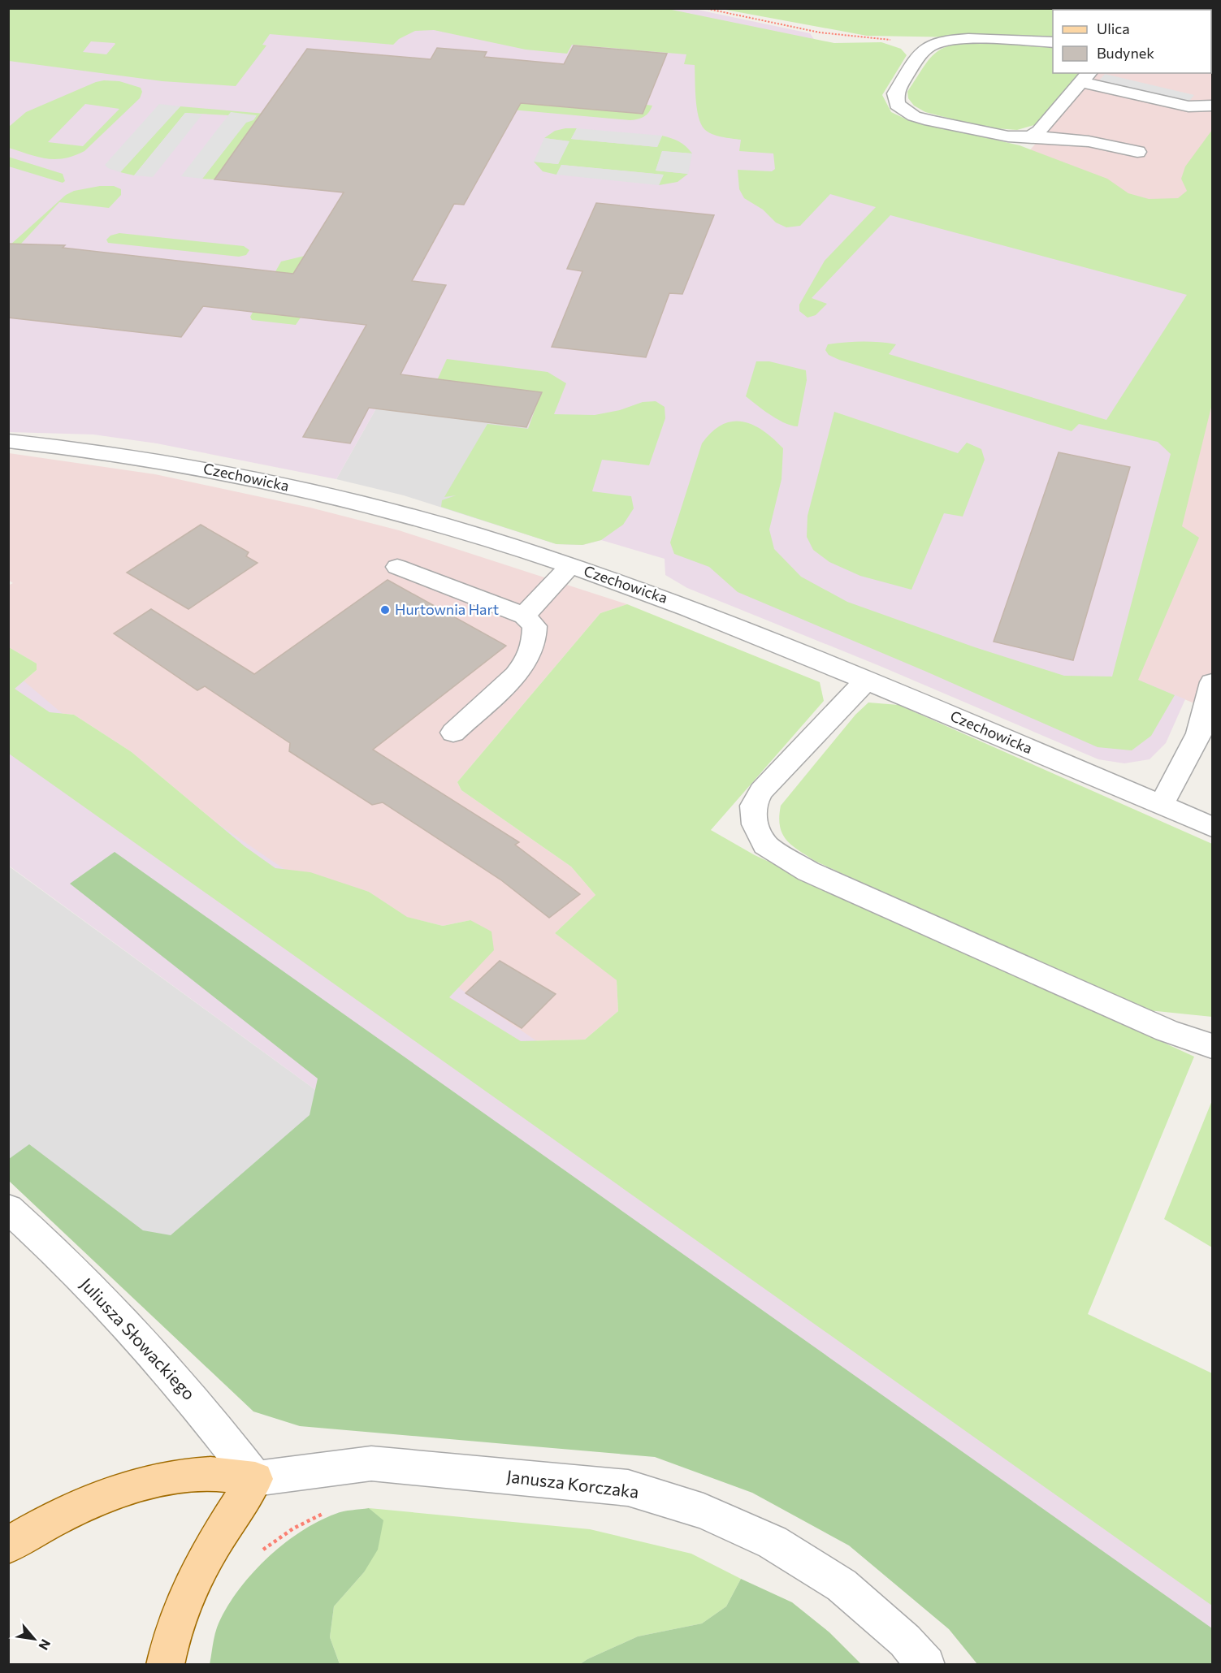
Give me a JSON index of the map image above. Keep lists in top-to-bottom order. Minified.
{"streets":{"street":["Czechowicka","Juliusza Słowackiego","Janusza Korczaka"]},"crossings":[["Juliusza Słowackiego","Janusza Korczaka"]],"places":["Hurtownia Hart"],"legend":["Ulica","Budynek"],"north":"bottom right"}
